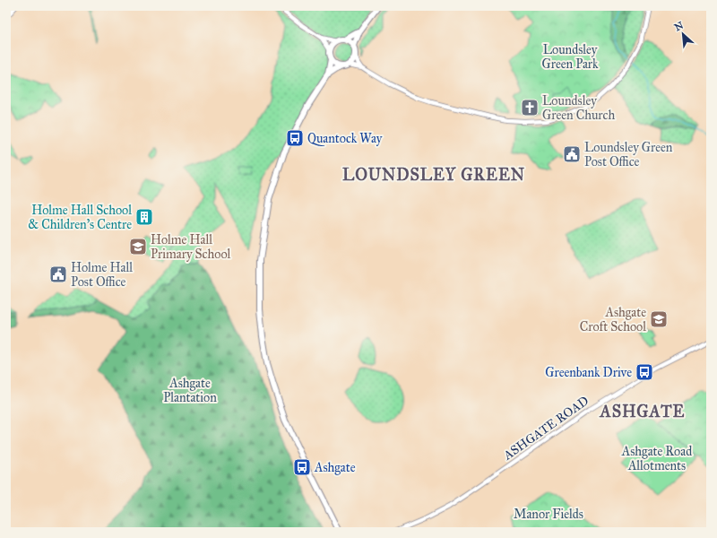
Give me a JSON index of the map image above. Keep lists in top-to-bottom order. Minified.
{"streets":{"street":["ASHGATE ROAD"]},"districts":["LOUNDSLEY GREEN","ASHGATE"],"parks":["Loundsley Green Park","Ashgate Plantation","Ashgate Road Allotments","Manor Fields"],"places":{"church":["Loundsley Green Church"],"bus stop":["Quantock Way","Greenbank Drive","Ashgate"],"public building":["Loundsley Green Post Office","Holme Hall Post Office"],"building":["Holme Hall School & Children's Centre"],"school or university":["Holme Hall Primary School","Ashgate Croft School"]},"north":"top left"}
